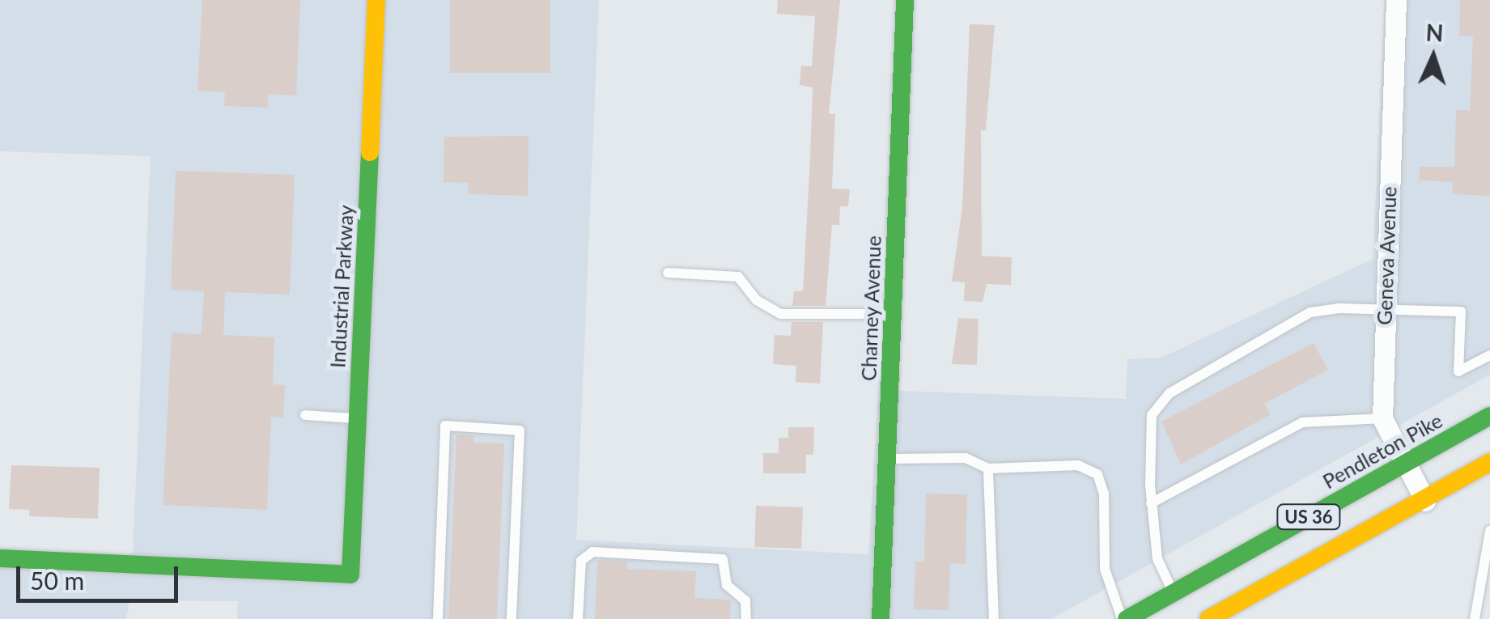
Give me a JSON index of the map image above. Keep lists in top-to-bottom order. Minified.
{"streets":{"street":["Geneva Avenue","Industrial Parkway","Charney Avenue","Pendleton Pike","US 36"]},"crossings":[["Geneva Avenue","Pendleton Pike"],["Geneva Avenue","US 36"]],"scale_bar":"50 m","north":"top"}
